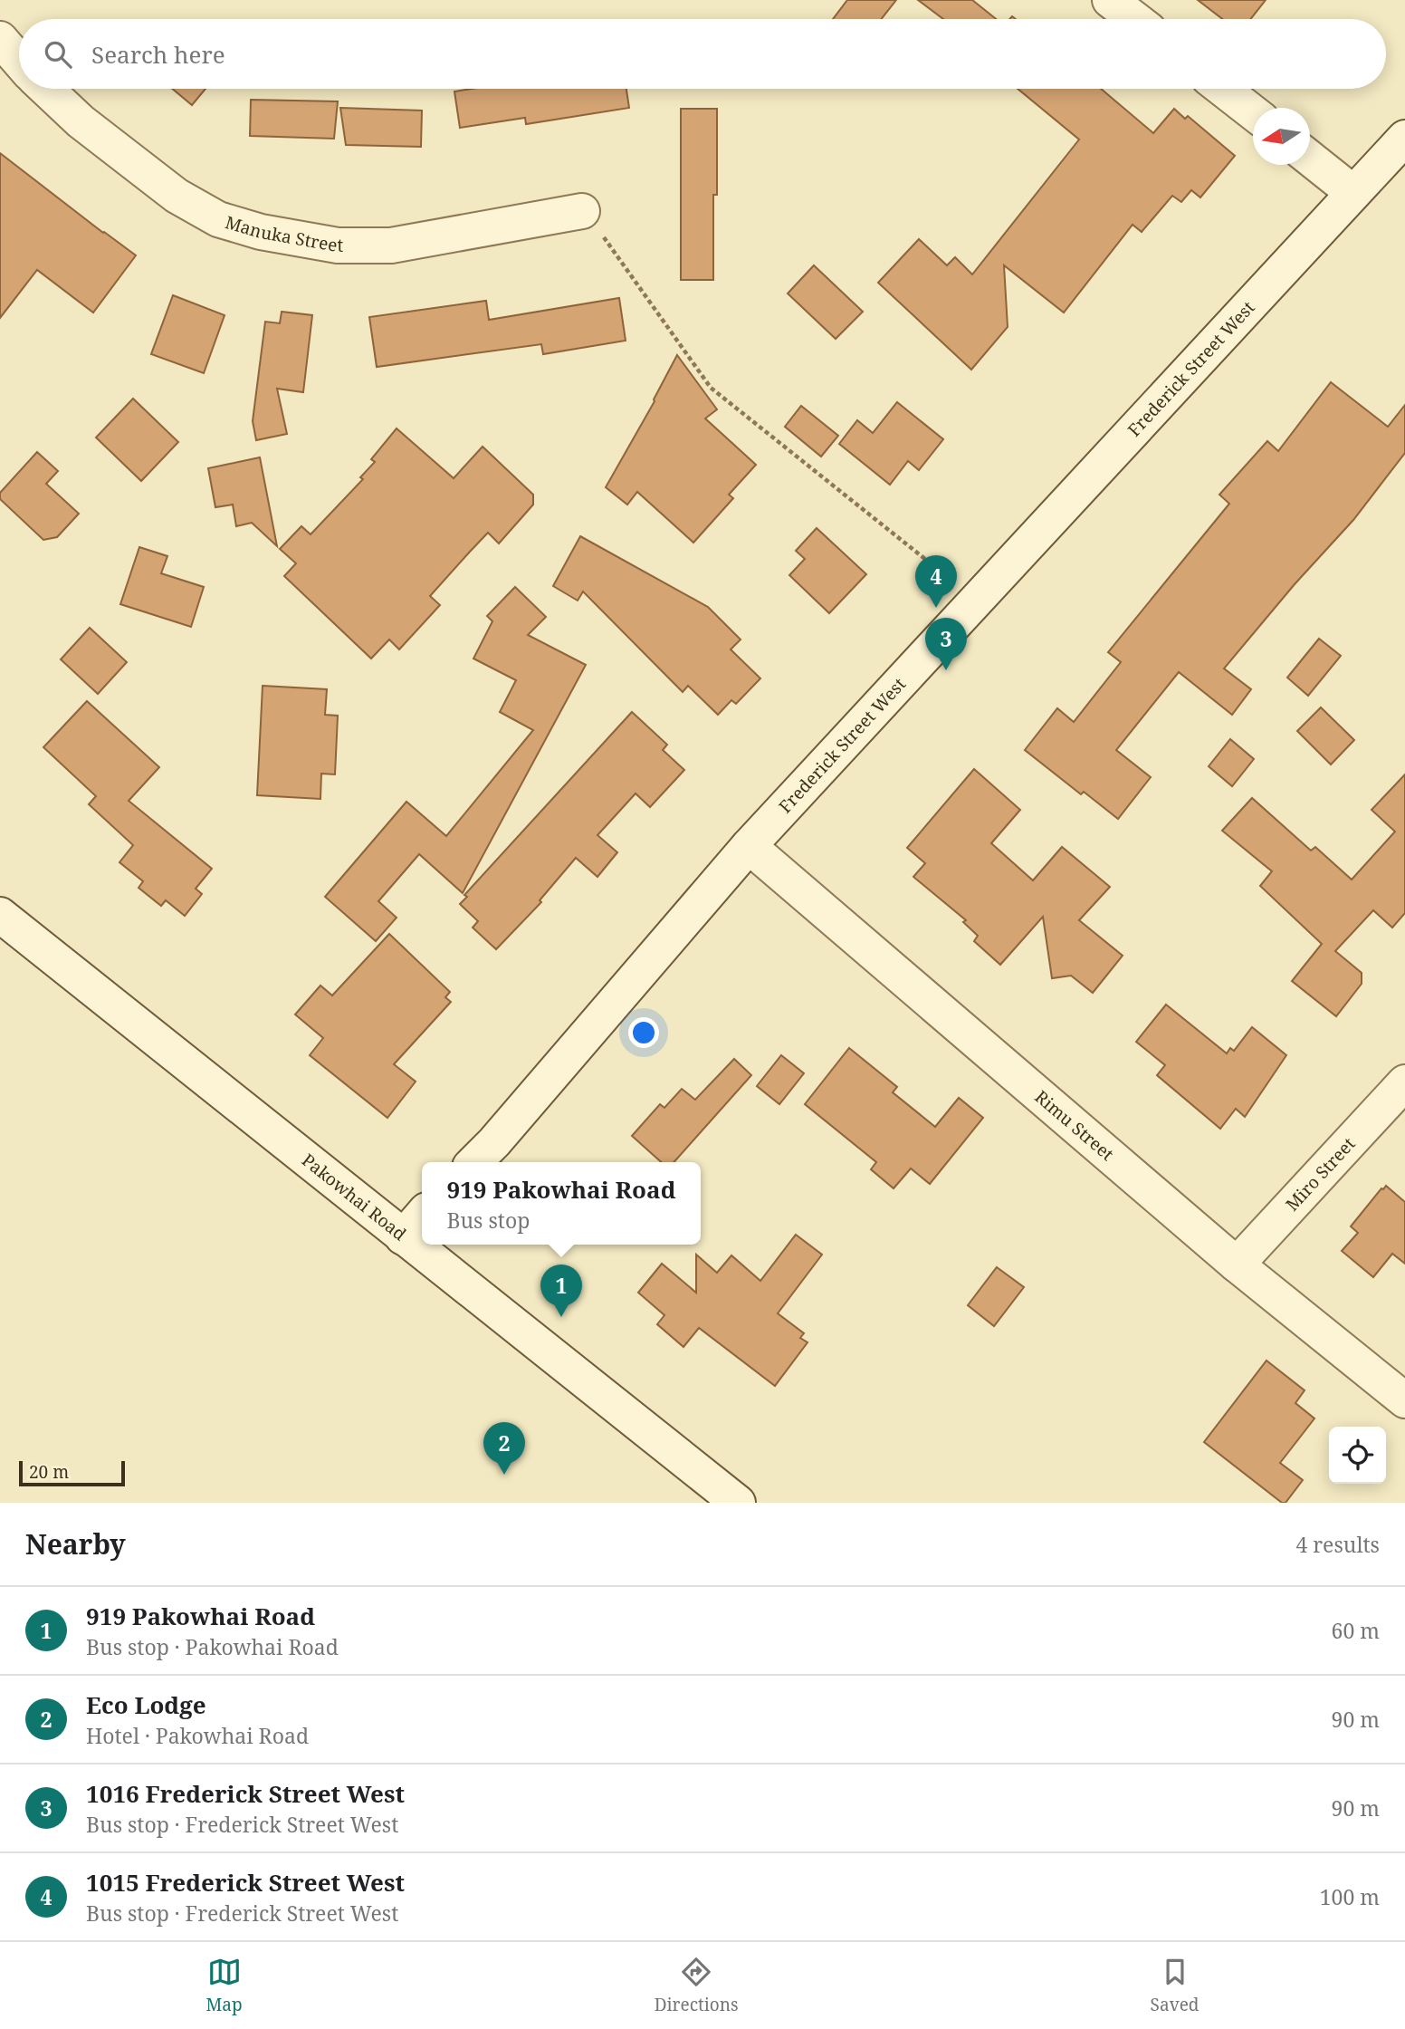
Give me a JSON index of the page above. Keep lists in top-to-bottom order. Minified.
{"streets":{"main road":["Manuka Street","Frederick Street West","Rimu Street","Miro Street","Pakowhai Road"]},"crossings":[["Frederick Street West","Rimu Street"],["Rimu Street","Miro Street"]],"scale_bar":"20 m","north":"left","page":{"search":"Search here","pins":["4","3","1","2"],"popup":["919 Pakowhai Road","Bus stop"],"scale":"20 m","heading":["Nearby","4 results"],"list":[{"mark":"1","name":"919 Pakowhai Road","note":"Bus stop · Pakowhai Road","value":"60 m"},{"mark":"2","name":"Eco Lodge","note":"Hotel · Pakowhai Road","value":"90 m"},{"mark":"3","name":"1016 Frederick Street West","note":"Bus stop · Frederick Street West","value":"90 m"},{"mark":"4","name":"1015 Frederick Street West","note":"Bus stop · Frederick Street West","value":"100 m"}],"nav":["Map","Directions","Saved"]}}
